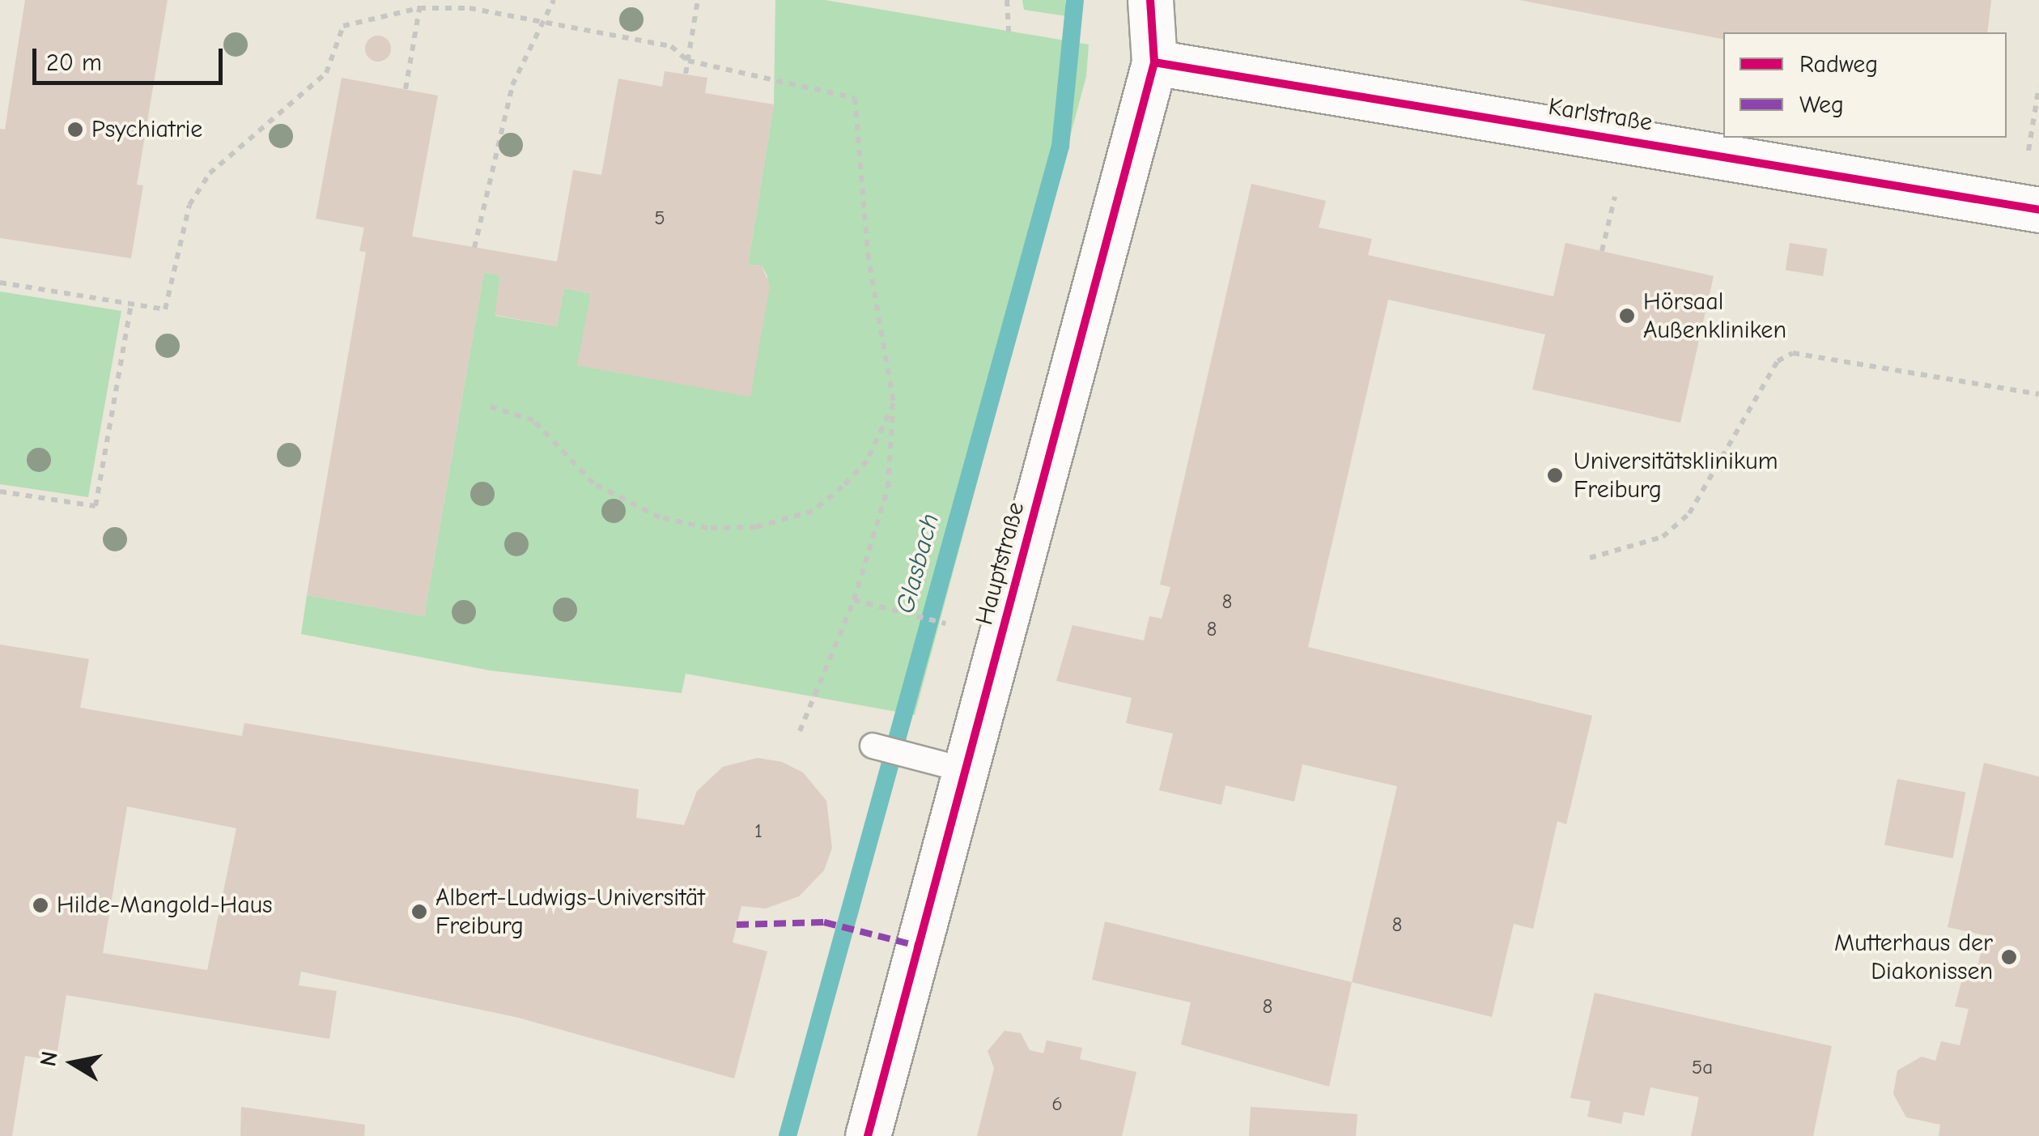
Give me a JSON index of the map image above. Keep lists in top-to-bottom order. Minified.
{"streets":{"street":["Karlstraße","Hauptstraße"]},"crossings":[["Karlstraße","Hauptstraße"]],"water":["Glasbach"],"places":["Psychiatrie","Hörsaal Außenkliniken","Universitätsklinikum Freiburg","Hilde-Mangold-Haus","Albert-Ludwigs-Universität Freiburg","Mutterhaus der Diakonissen"],"house_numbers":["5","8","8","1","8","8","5a","6"],"legend":["Radweg","Weg"],"scale_bar":"20 m","north":"left"}
